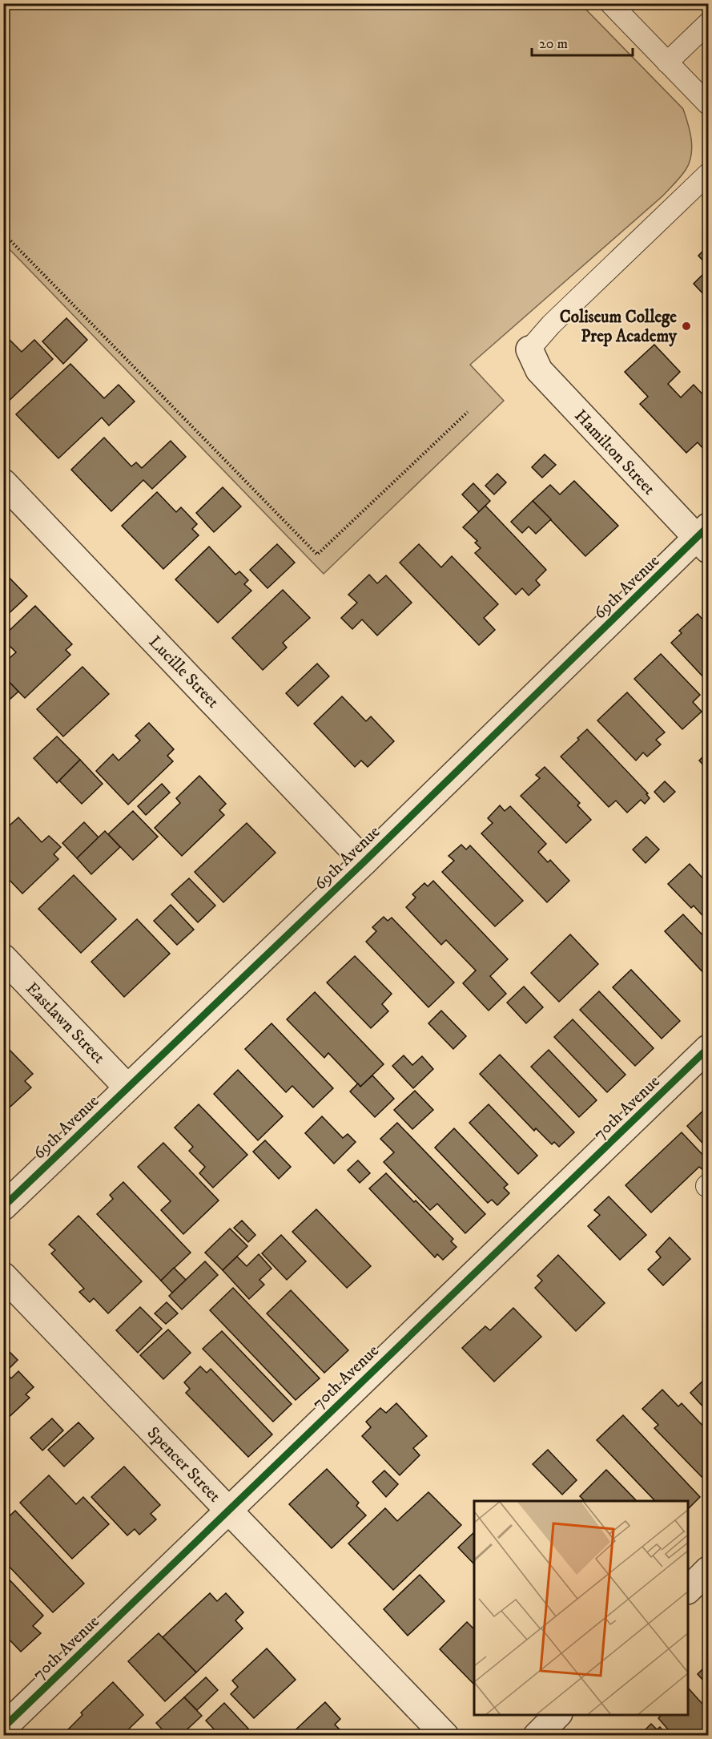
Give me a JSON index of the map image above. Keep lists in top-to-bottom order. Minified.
{"streets":{"street":["Hamilton Street","69th Avenue","Lucille Street","Eastlawn Street","70th Avenue","Spencer Street"]},"crossings":[["Hamilton Street","69th Avenue"],["69th Avenue","Lucille Street"],["69th Avenue","Eastlawn Street"],["70th Avenue","Spencer Street"]],"places":["Coliseum College Prep Academy"],"scale_bar":"20 m"}
